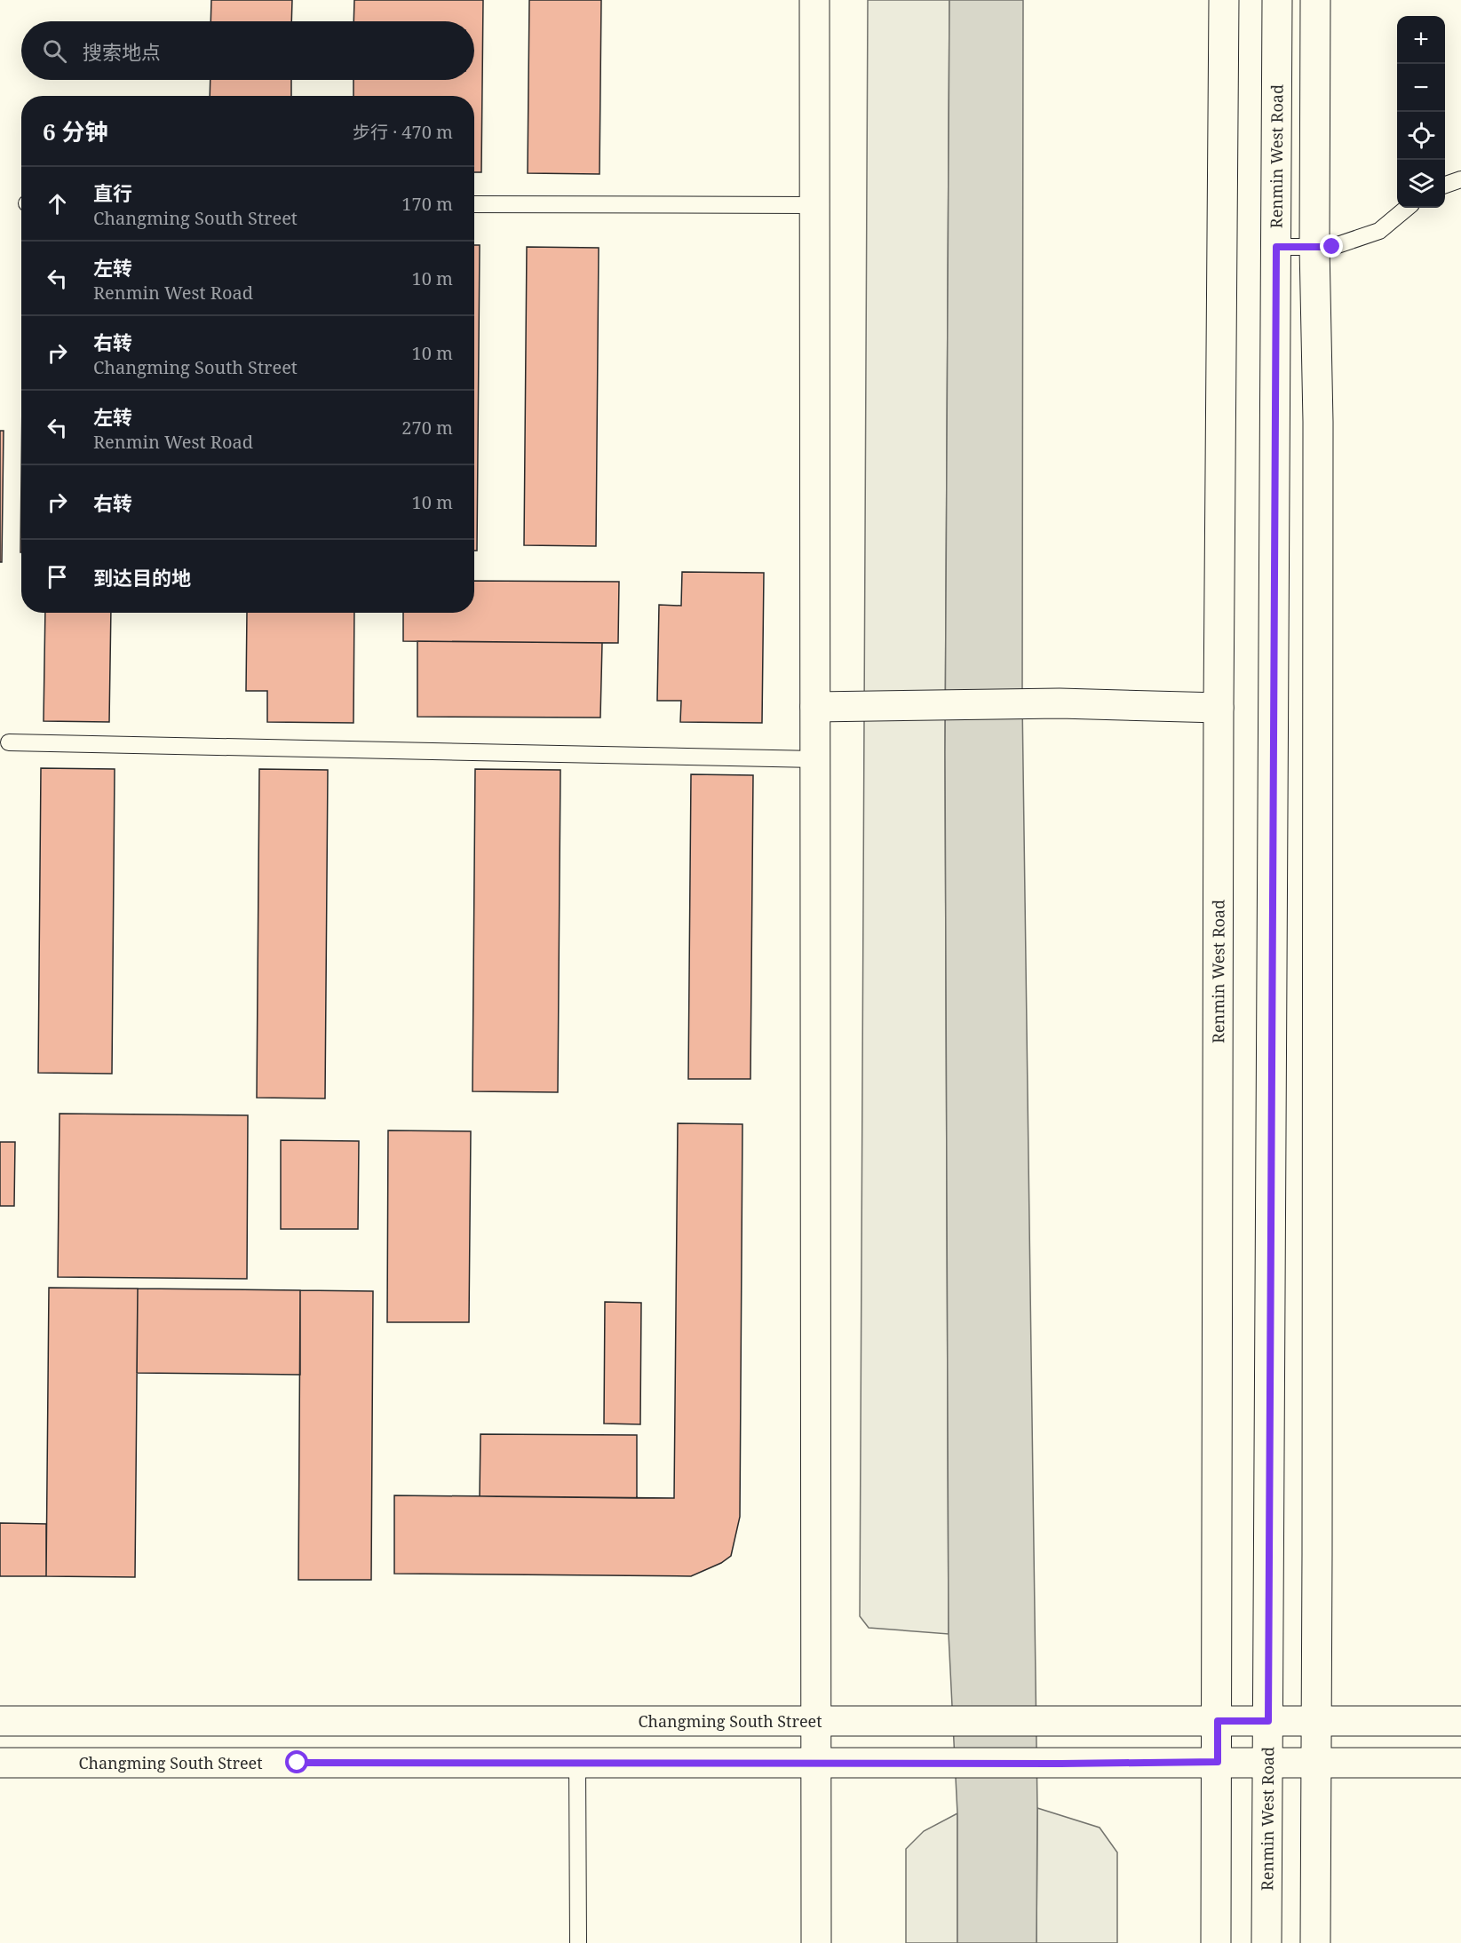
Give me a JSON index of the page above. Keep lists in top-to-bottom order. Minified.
{"streets":{"main road":["Renmin West Road","Changming South Street"]},"crossings":[["Renmin West Road","Changming South Street"]],"page":{"map_buttons":["+","−"],"search":"搜索地点","heading":["6 分钟","步行 · 470 m"],"list":[["直行","Changming South Street","170 m"],["左转","Renmin West Road","10 m"],["右转","Changming South Street","10 m"],["左转","Renmin West Road","270 m"],["右转","10 m"],"到达目的地"]}}
